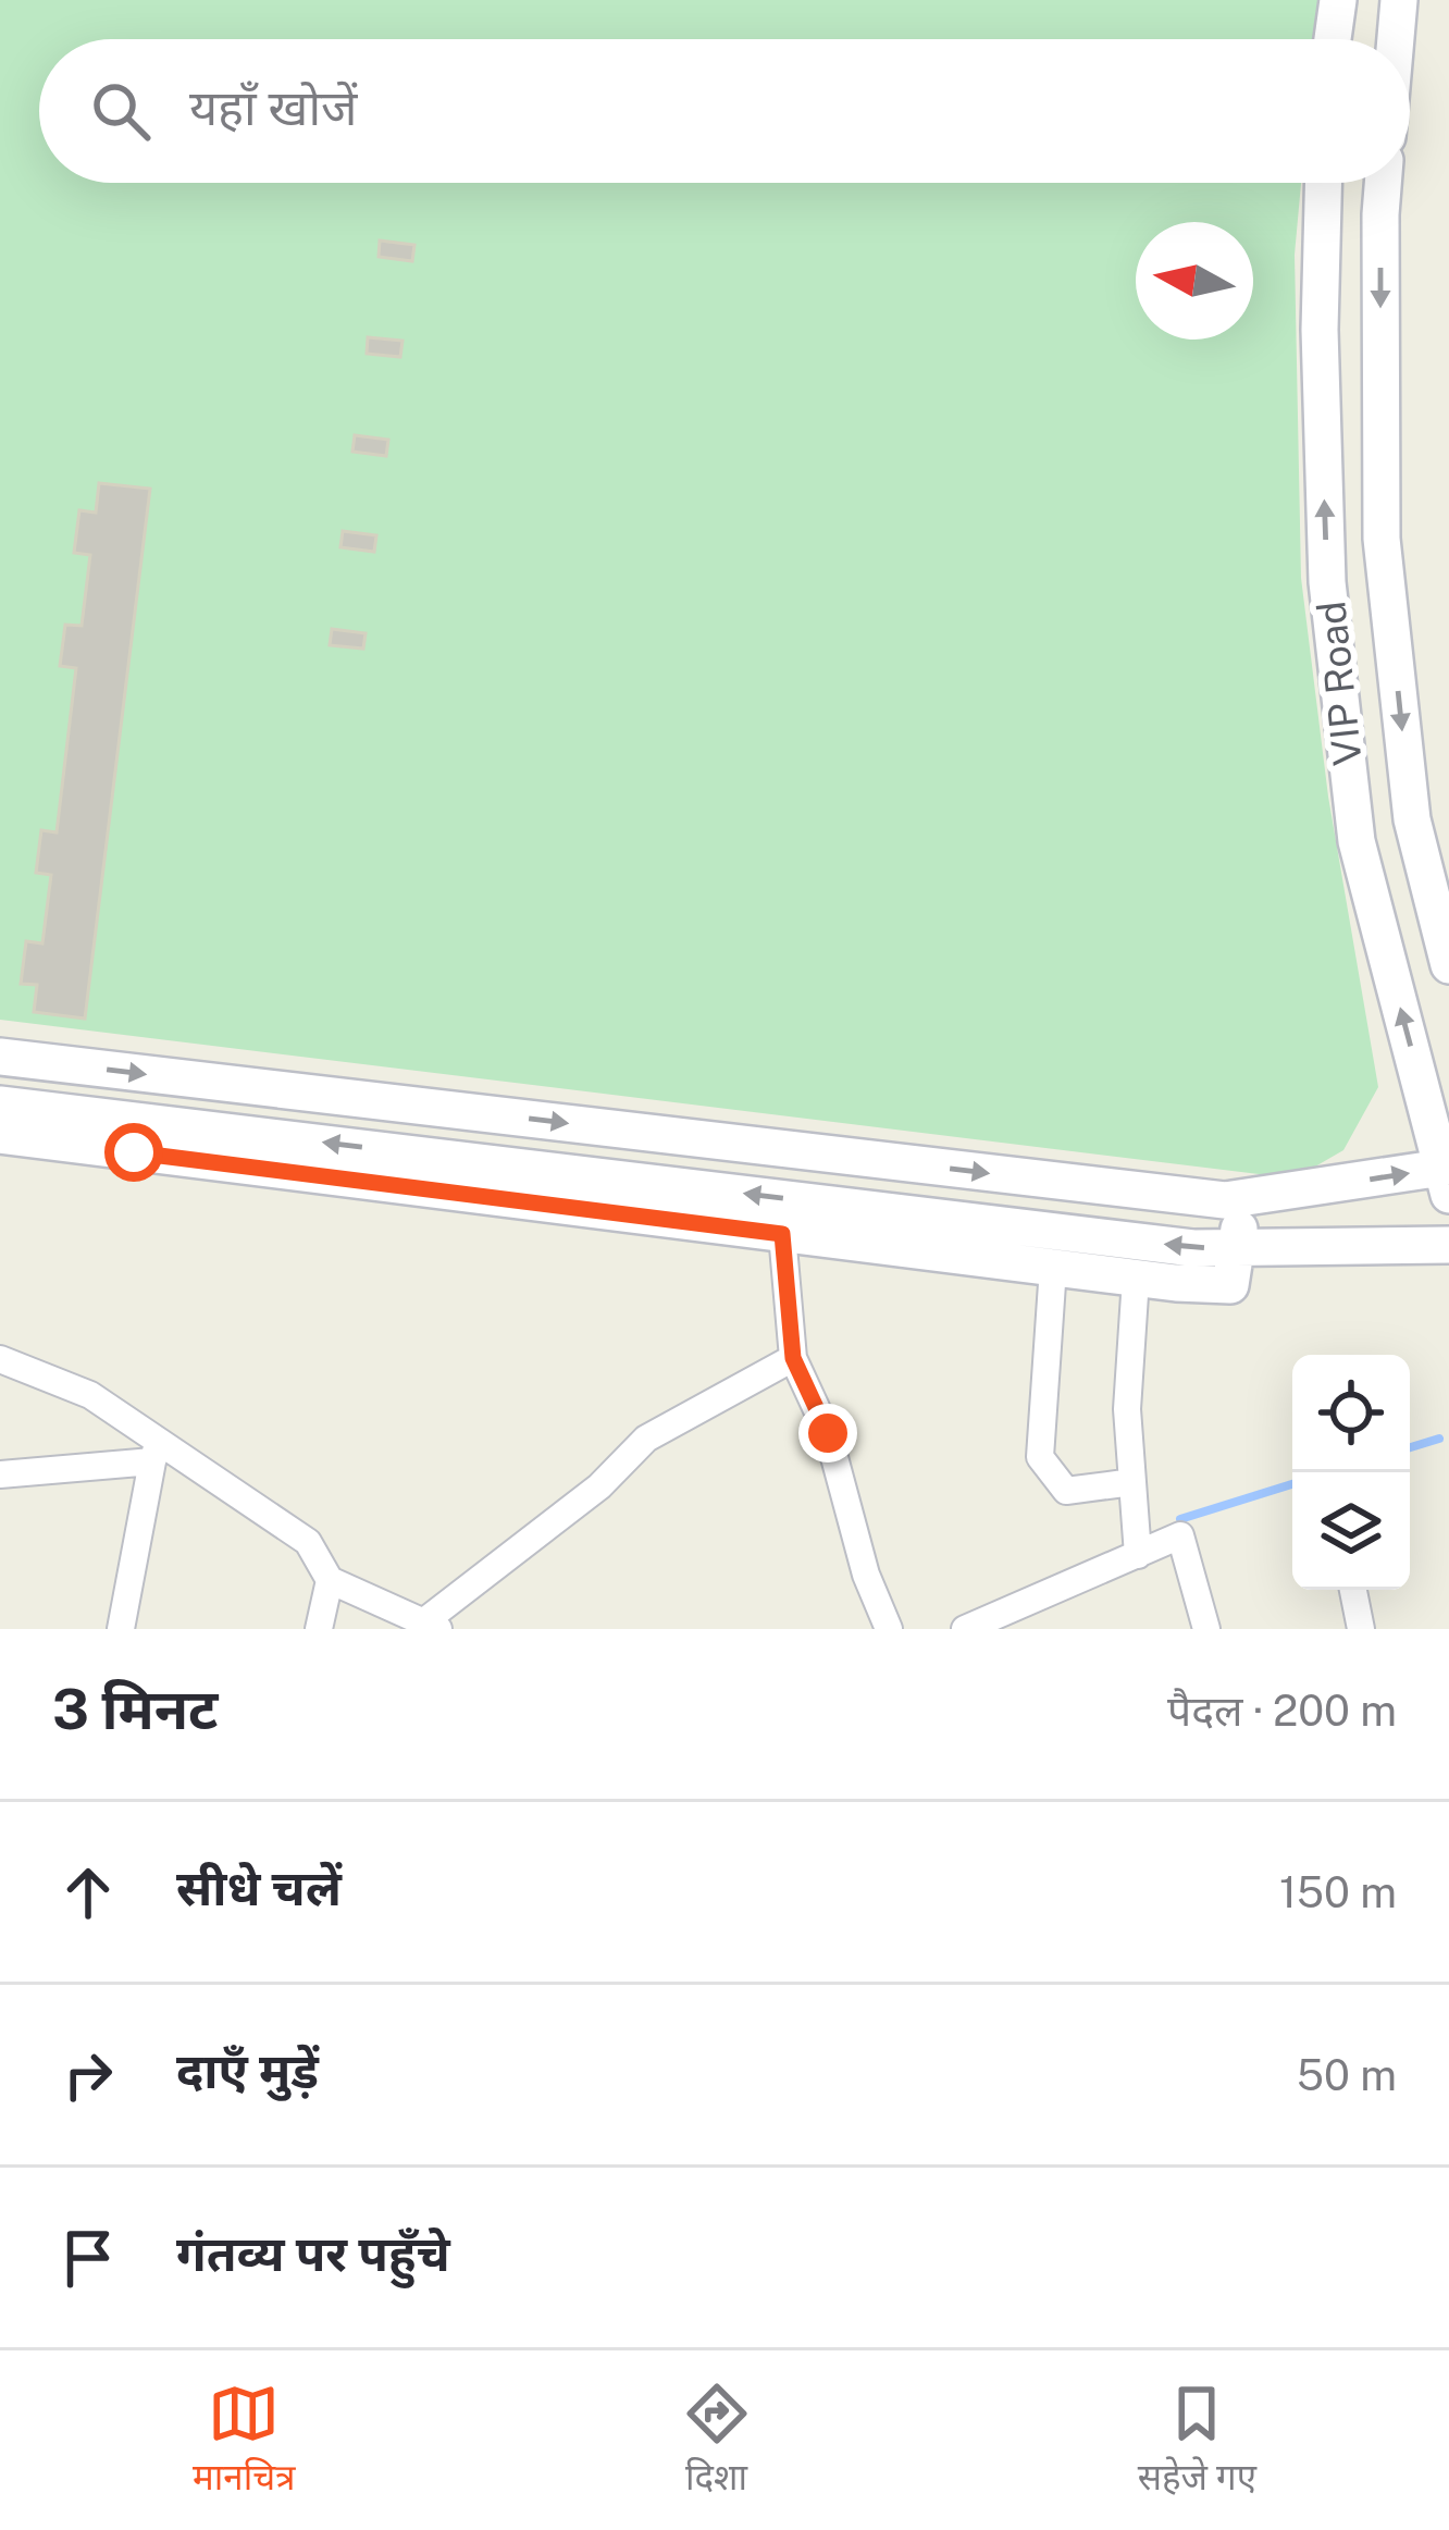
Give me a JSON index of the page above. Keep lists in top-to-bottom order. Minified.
{"streets":{"street":["VIP Road"]},"north":"left","page":{"search":"यहाँ खोजें","heading":["3 मिनट","पैदल · 200 m"],"list":[["सीधे चलें","150 m"],["दाएँ मुड़ें","50 m"],"गंतव्य पर पहुँचे"],"nav":["मानचित्र","दिशा","सहेजे गए"]}}
